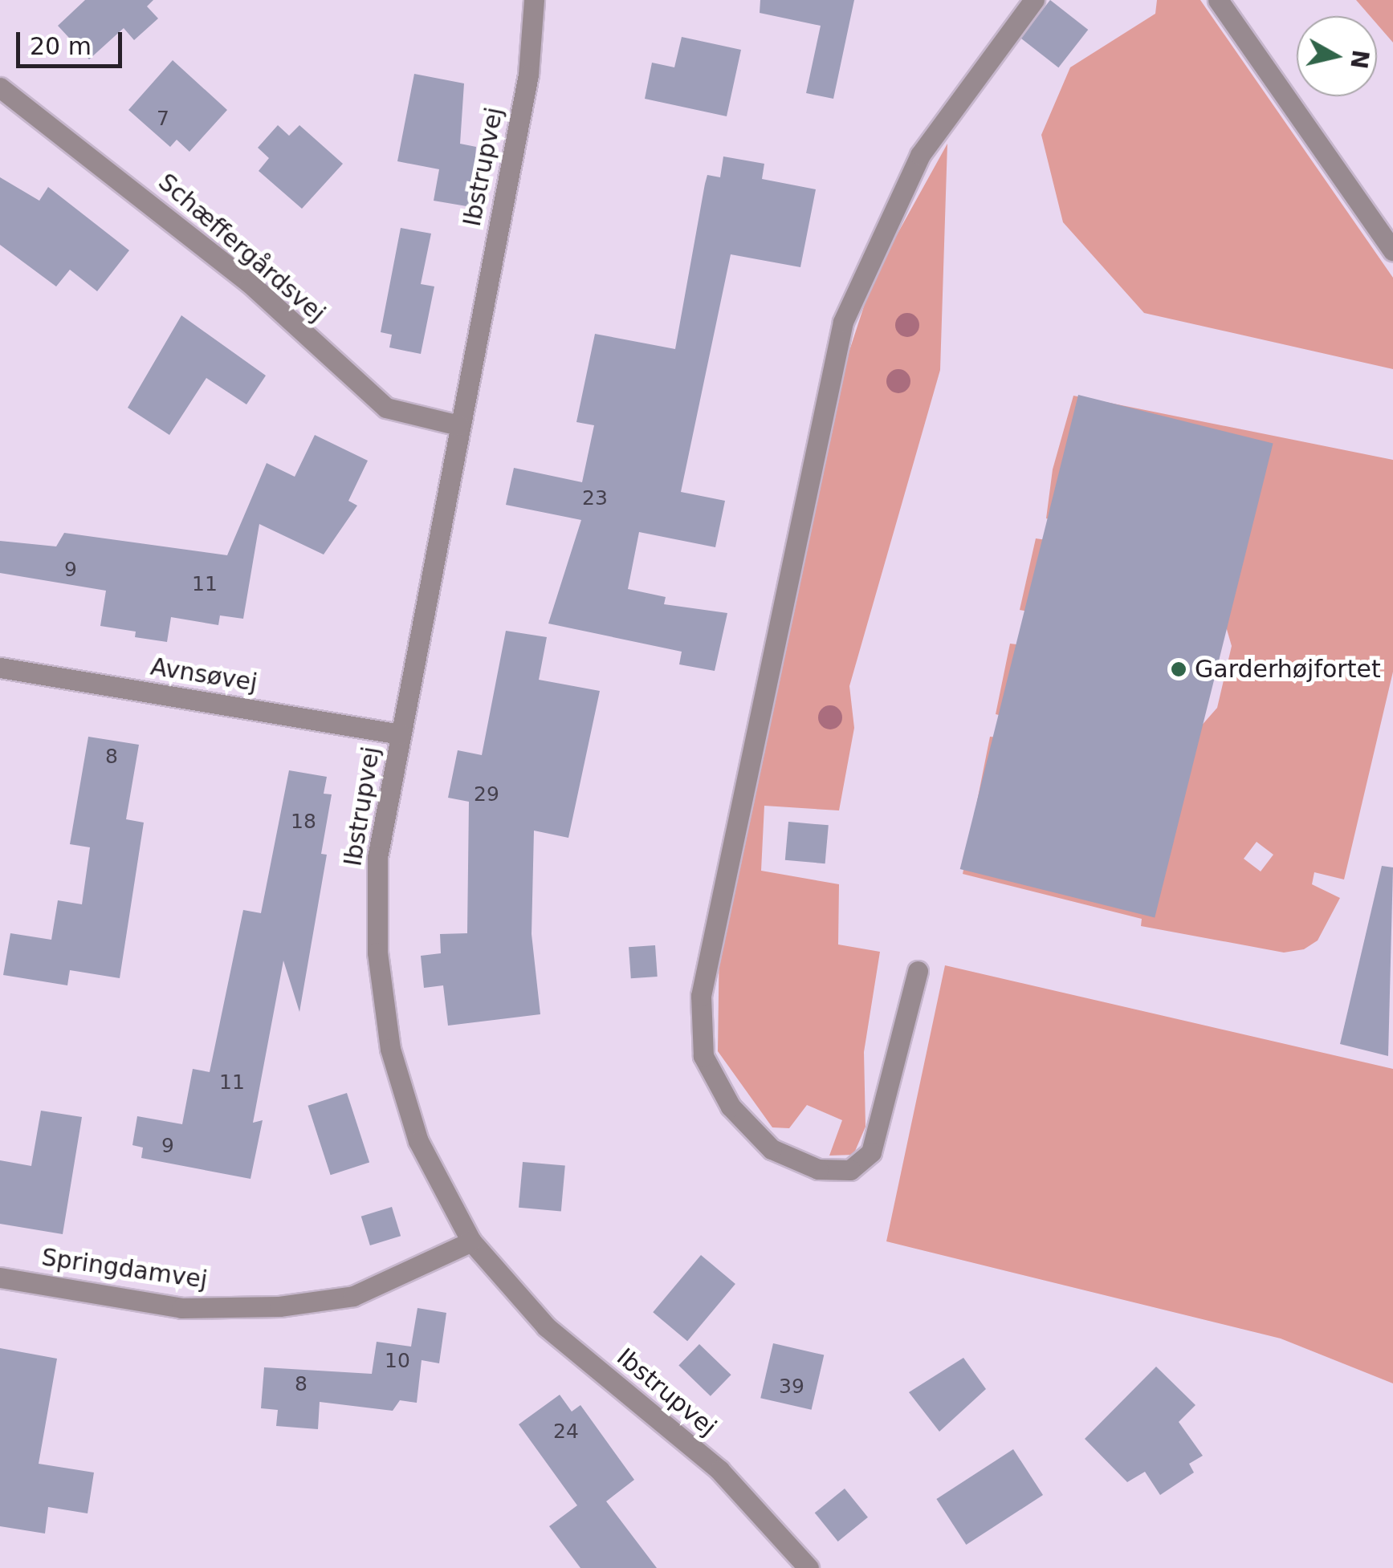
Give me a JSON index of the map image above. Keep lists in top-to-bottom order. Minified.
{"streets":{"street":["Ibstrupvej","Schæffergårdsvej","Avnsøvej","Springdamvej"]},"crossings":[["Ibstrupvej","Schæffergårdsvej"],["Ibstrupvej","Avnsøvej"],["Ibstrupvej","Springdamvej"]],"places":["Garderhøjfortet"],"house_numbers":["7","23","9","11","8","29","18","11","9","10","8","39","24"],"scale_bar":"20 m","north":"right"}
